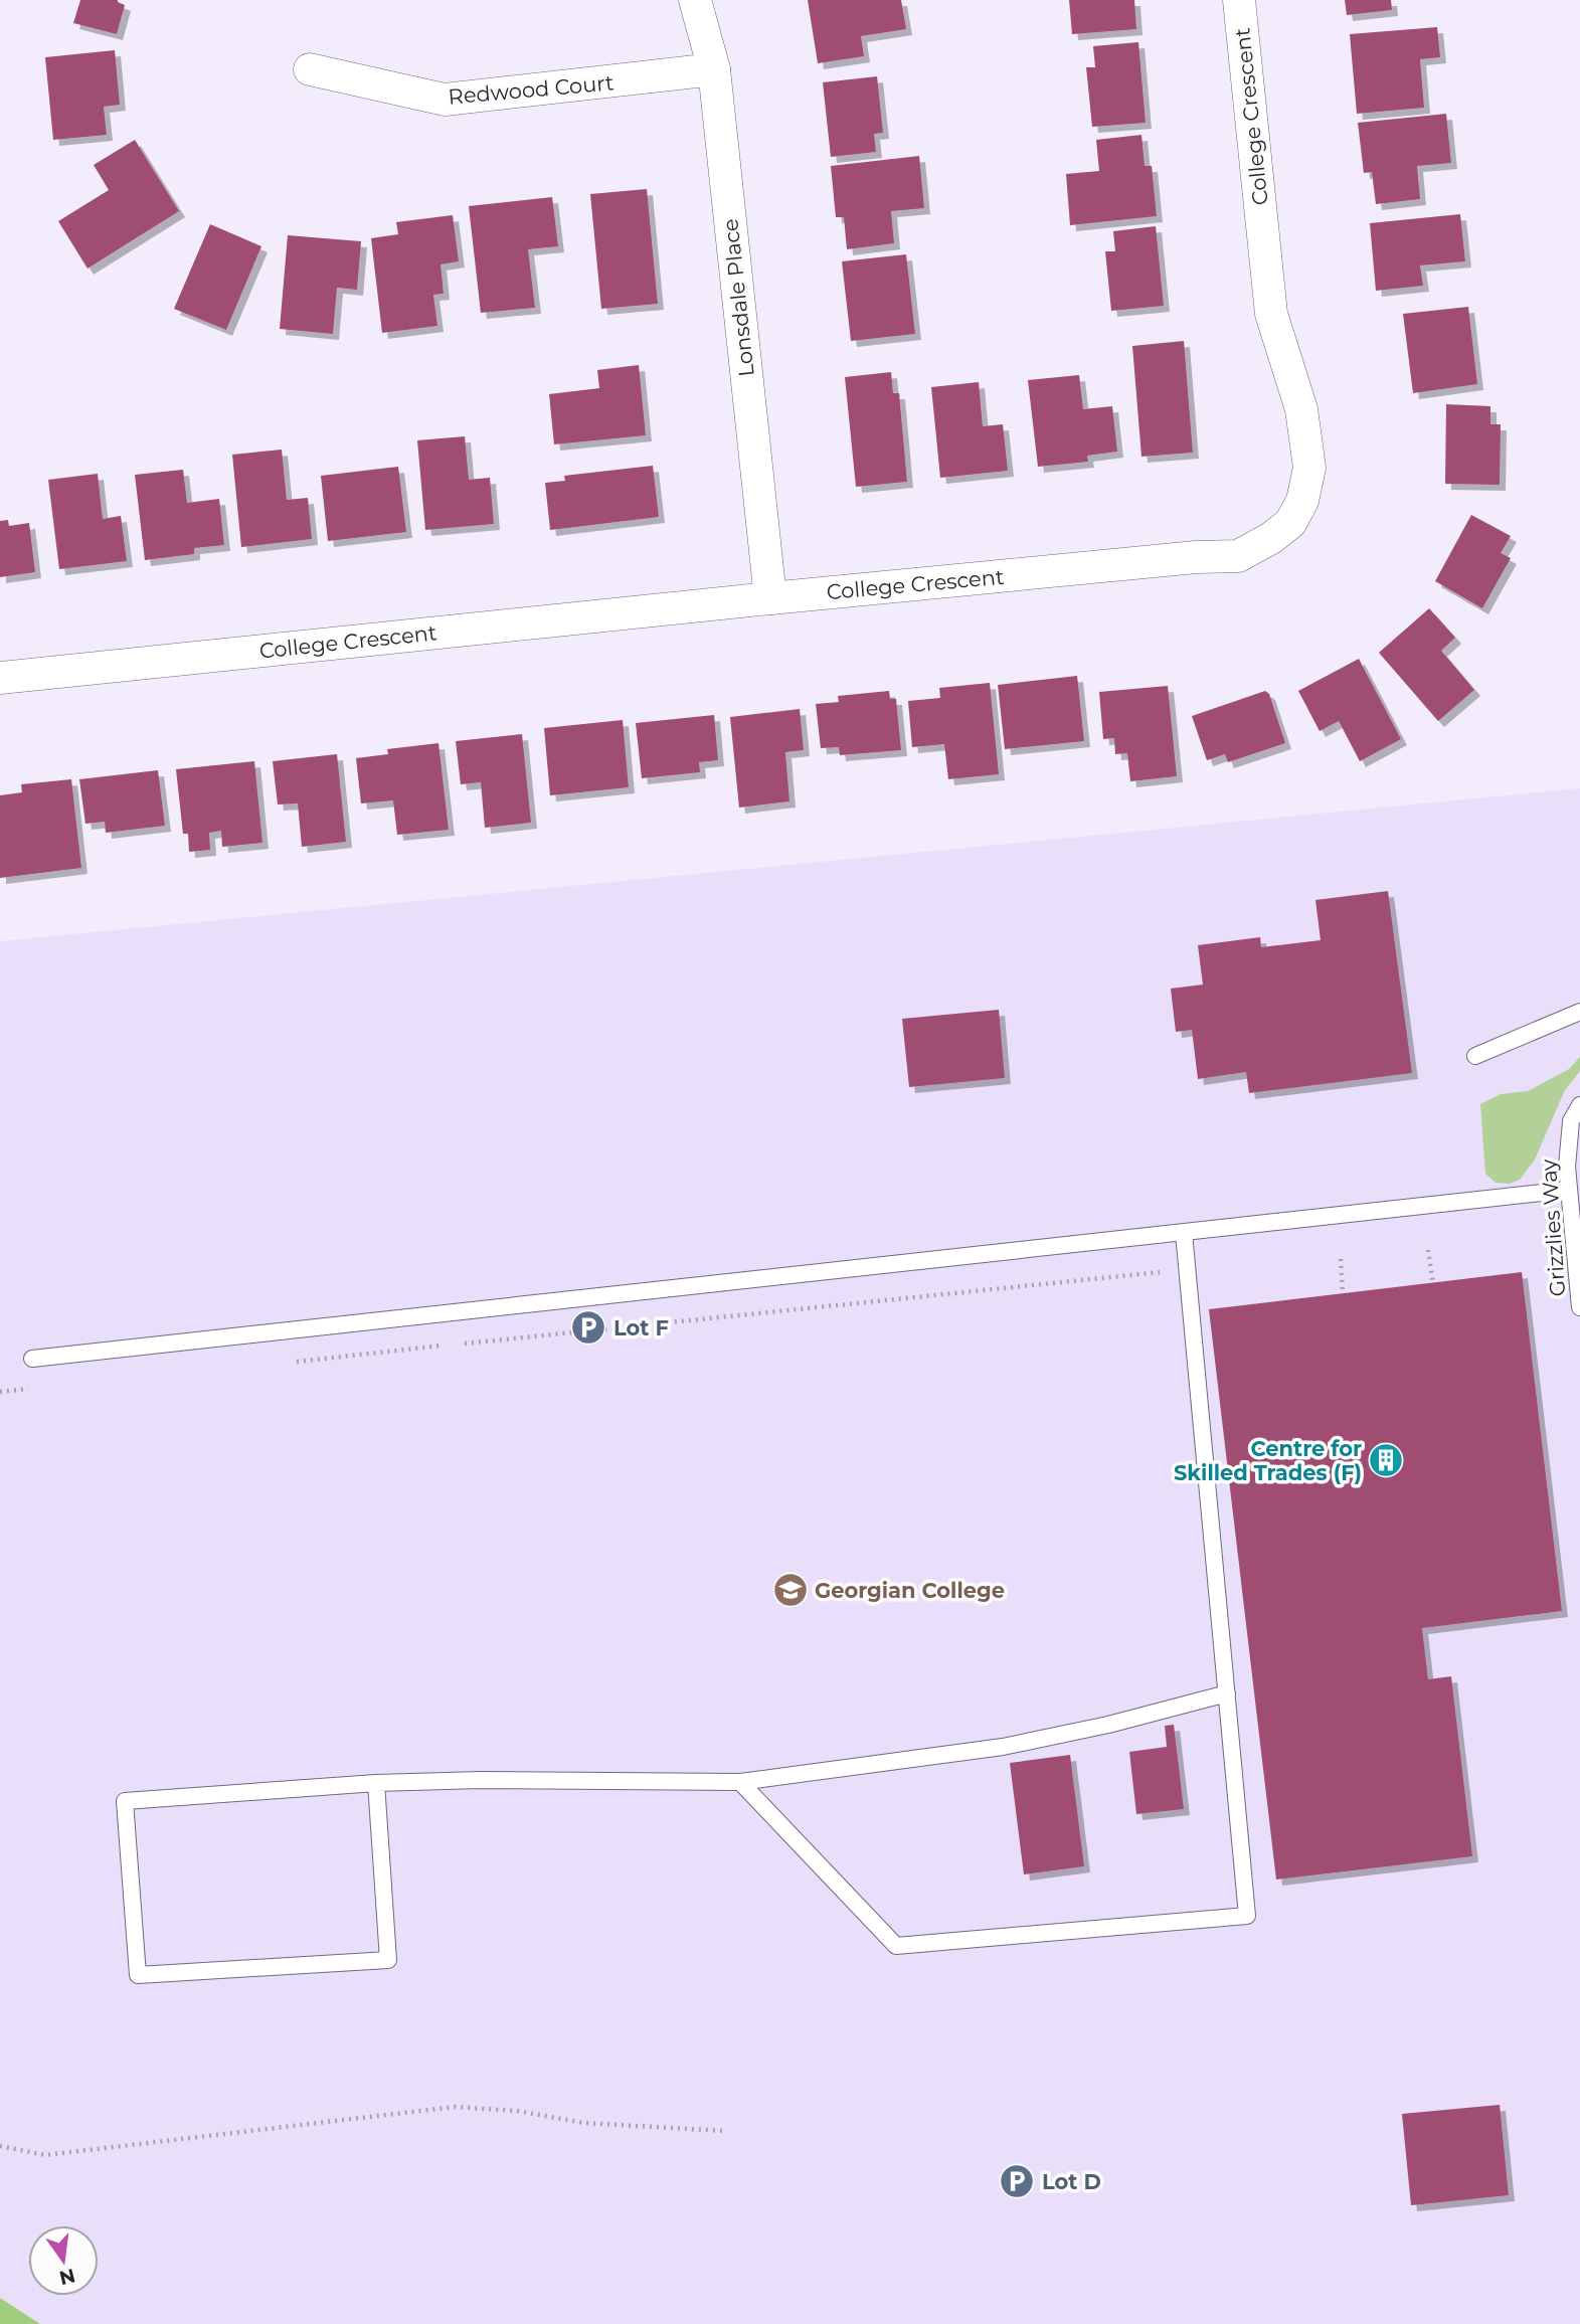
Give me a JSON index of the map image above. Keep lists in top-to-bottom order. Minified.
{"streets":{"street":["Redwood Court","College Crescent","Lonsdale Place"],"lane":["Grizzlies Way"]},"crossings":[["Redwood Court","Lonsdale Place"],["College Crescent","Lonsdale Place"]],"places":{"parking":["Lot F","Lot D"],"building":["Centre for Skilled Trades (F)"],"school or university":["Georgian College"]},"north":"bottom"}
